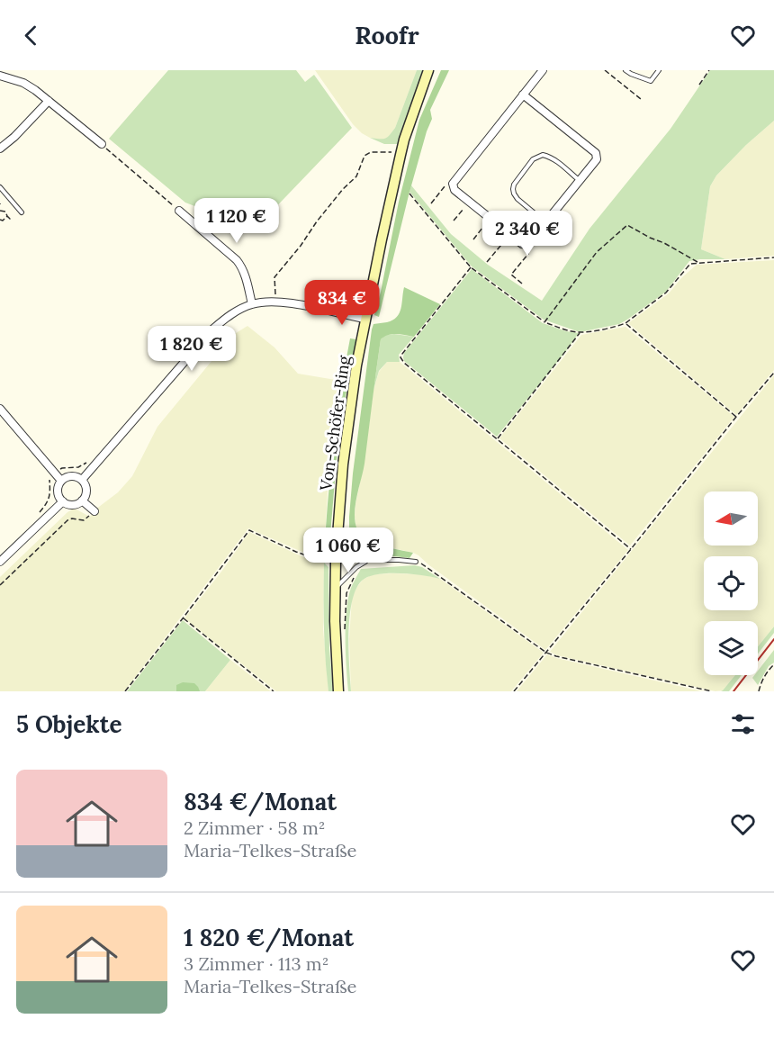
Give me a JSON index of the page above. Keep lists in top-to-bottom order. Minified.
{"streets":{"main road":["Von-Schöfer-Ring"]},"north":"left","page":{"header":"Roofr","price":["1 120 €","2 340 €","834 €","1 820 €","1 060 €"],"heading":"5 Objekte","list":[{"name":"834 €/Monat","note":"2 Zimmer · 58 m² · Maria-Telkes-Straße"},{"name":"1 820 €/Monat","note":"3 Zimmer · 113 m² · Maria-Telkes-Straße"}]}}
